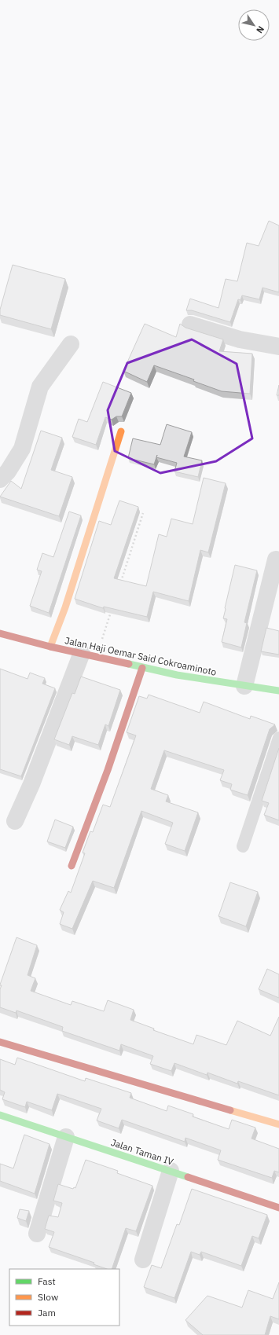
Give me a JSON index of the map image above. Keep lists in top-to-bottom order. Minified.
{"streets":{"main road":["Jalan Haji Oemar Said Cokroaminoto","Jalan Taman IV"]},"legend":["Fast","Slow","Jam"],"north":"bottom right"}
